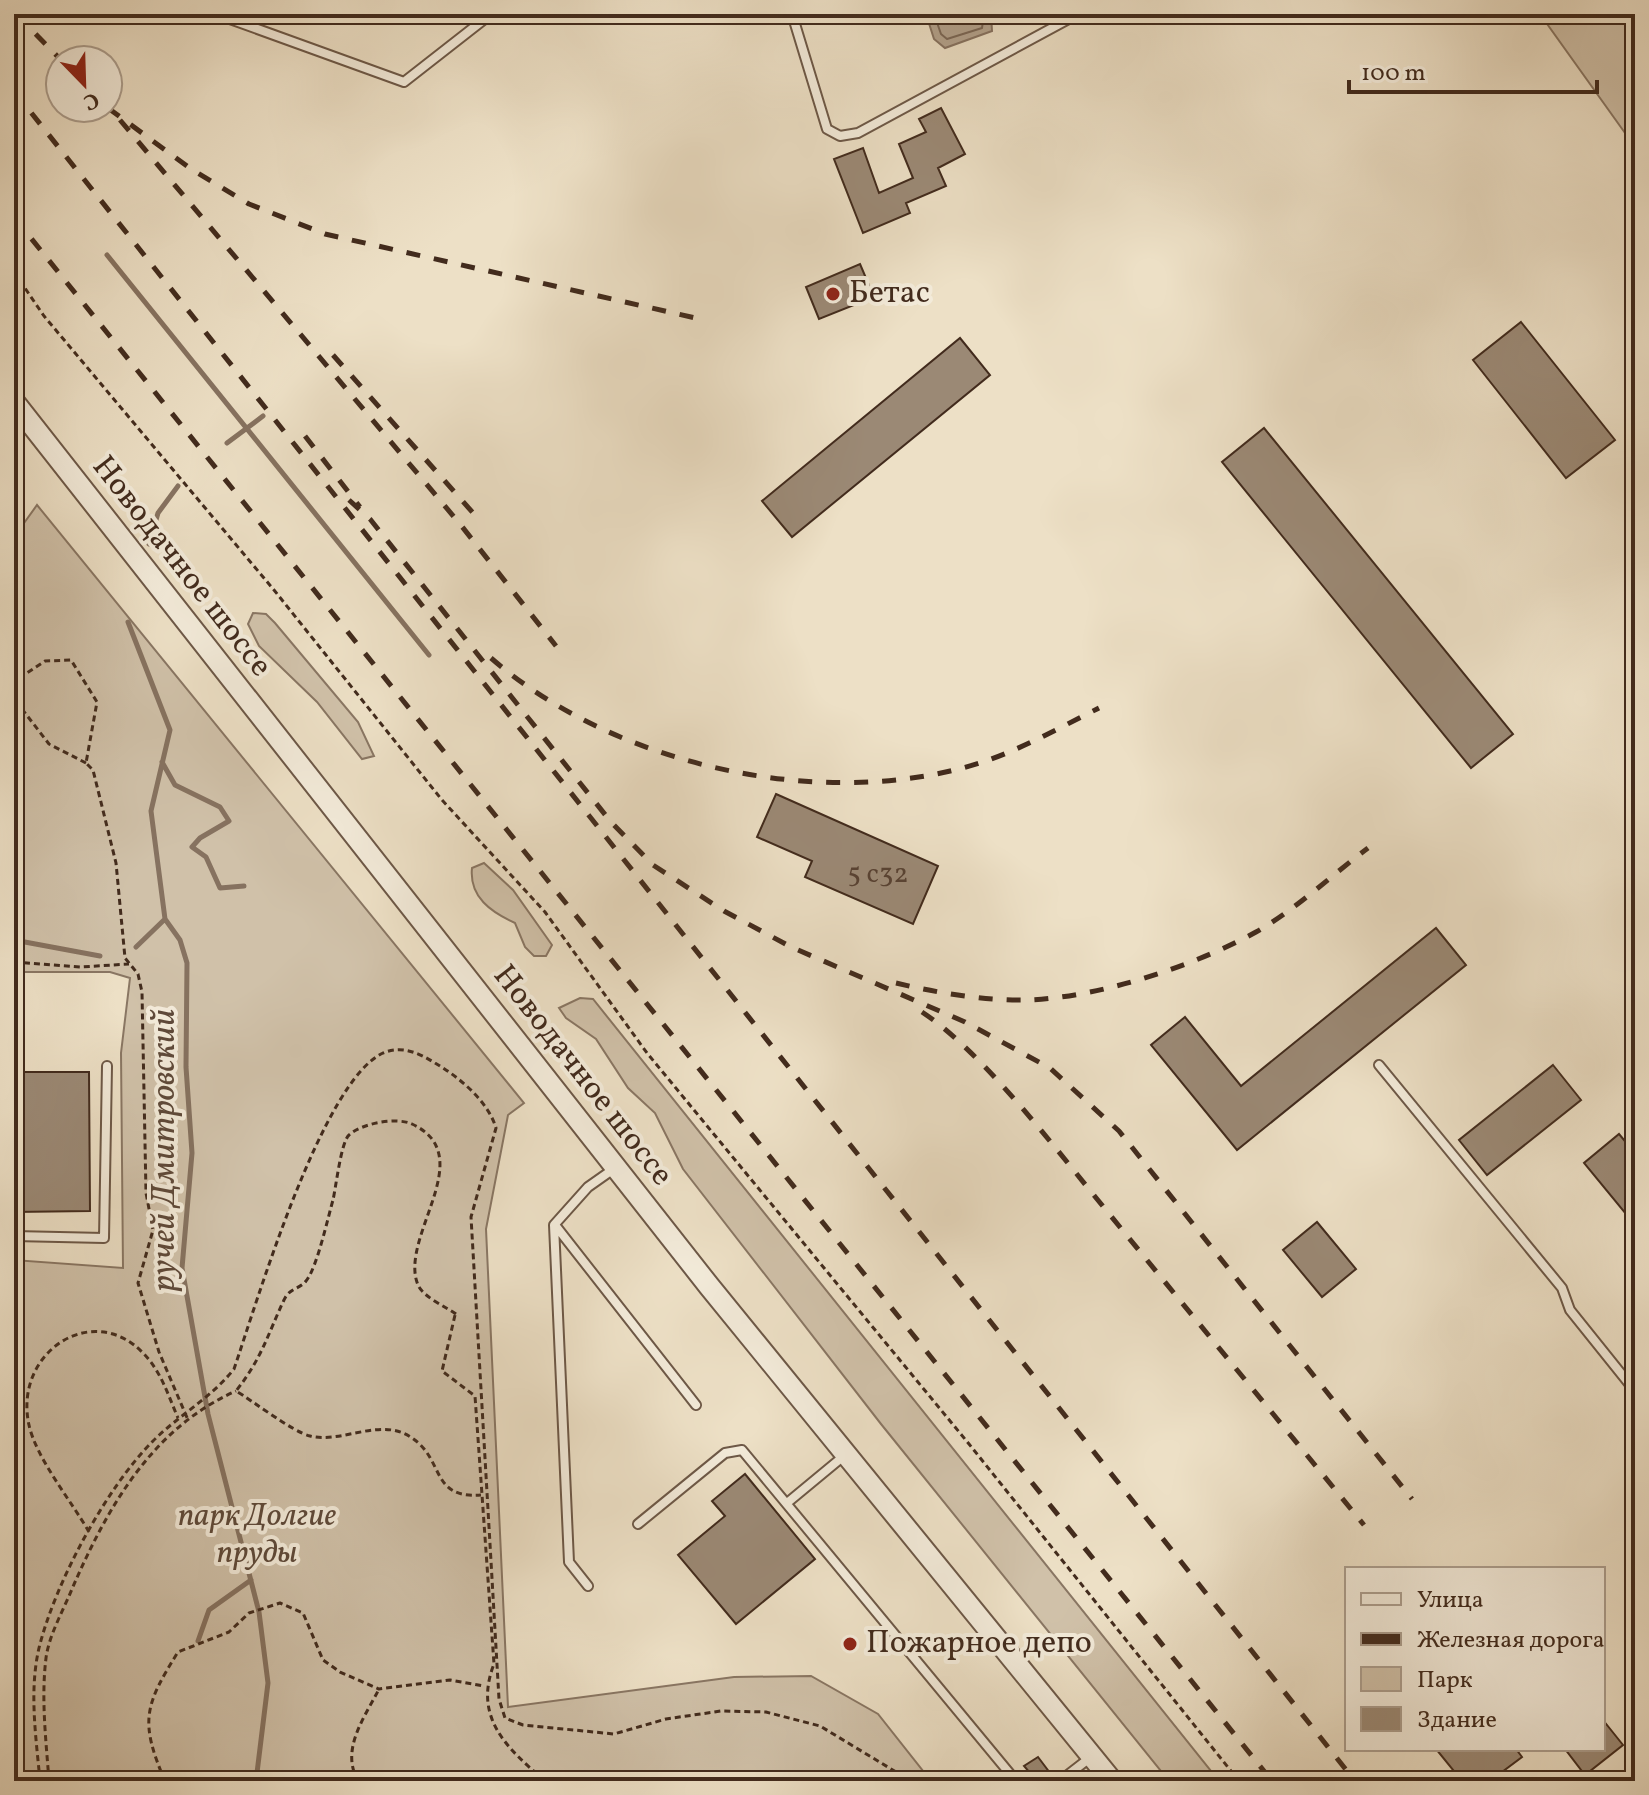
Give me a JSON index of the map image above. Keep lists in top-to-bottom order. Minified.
{"streets":{"street":["Новодачное шоссе"]},"water":["ручей Дмитровский"],"parks":["парк Долгие пруды"],"places":["Бетас","Пожарное депо"],"house_numbers":["5 с32"],"legend":["Улица","Железная дорога","Парк","Здание"],"scale_bar":"100 m","north":"bottom right"}
